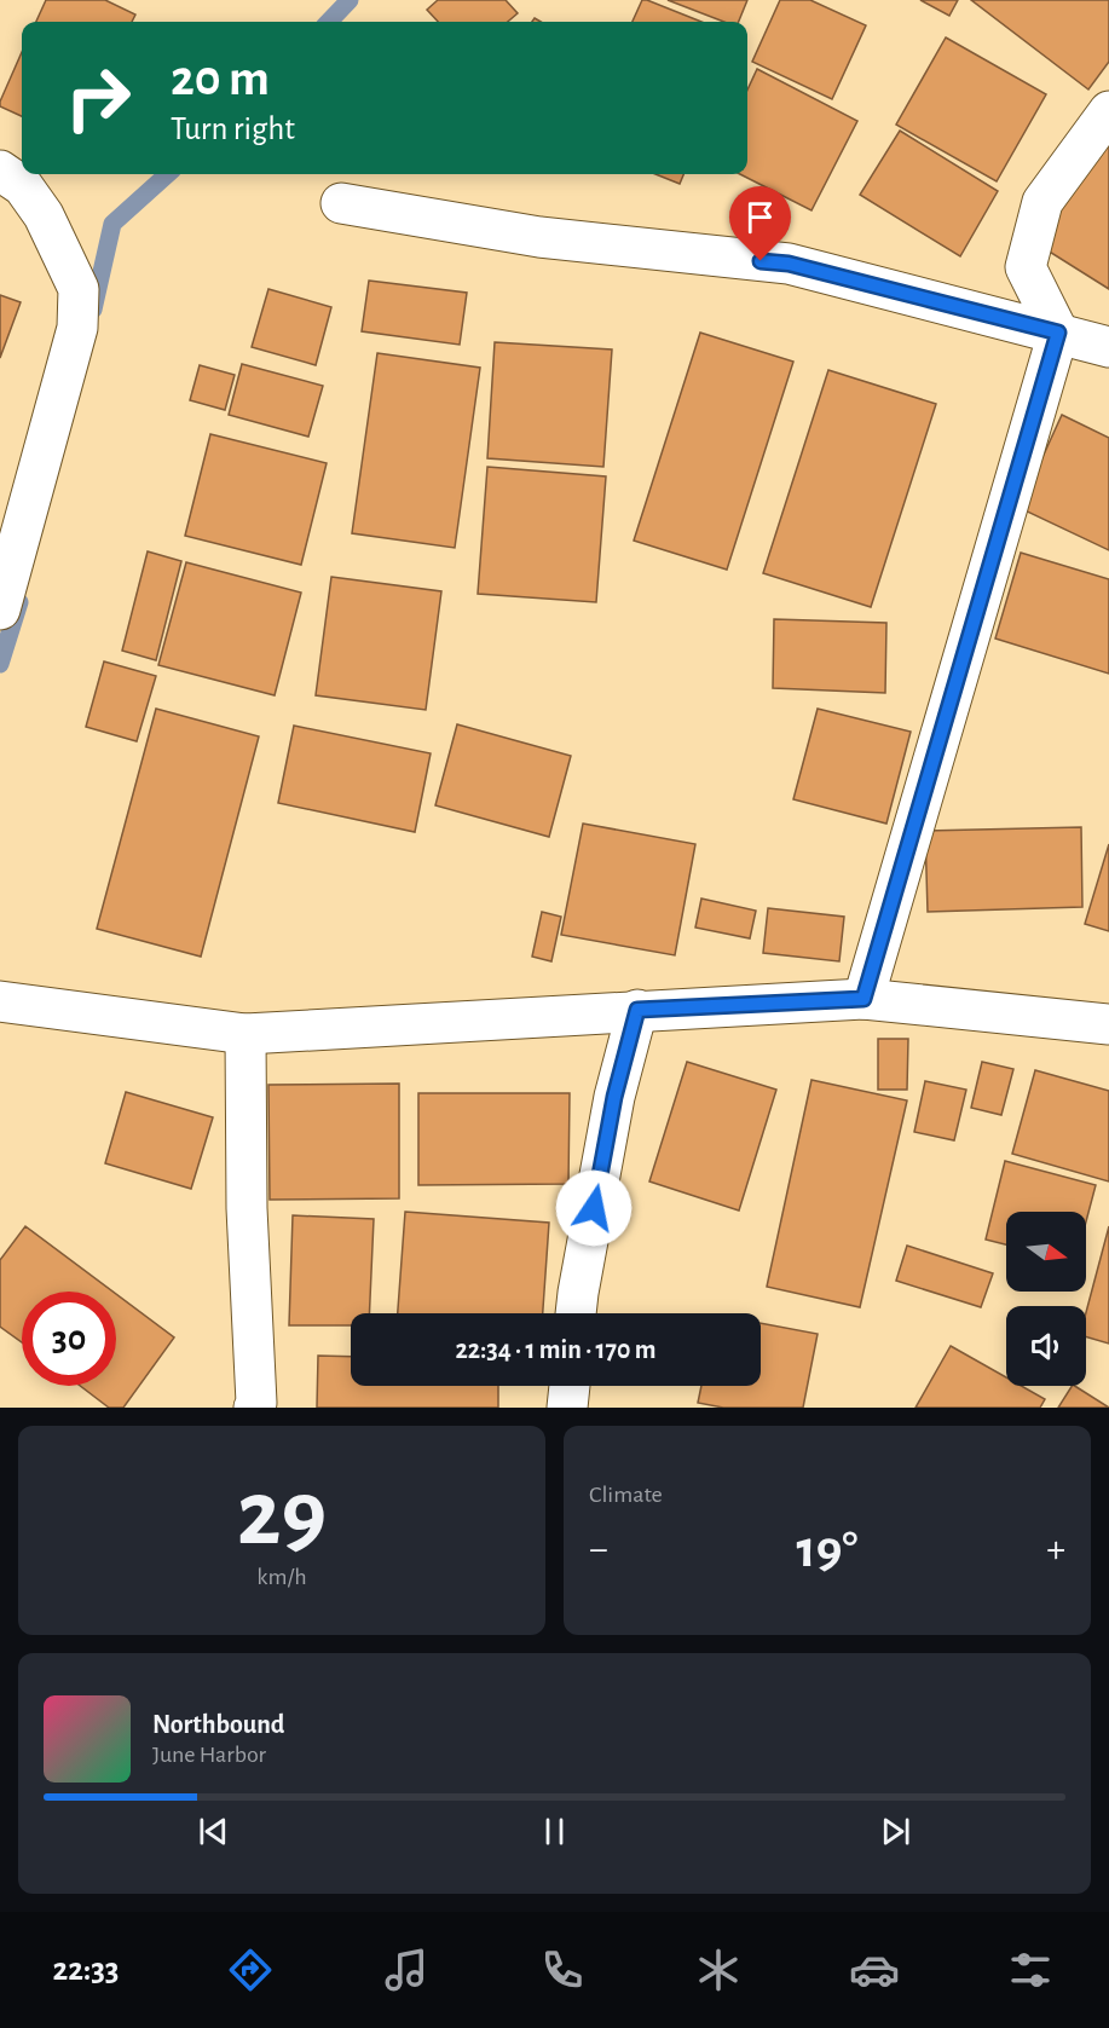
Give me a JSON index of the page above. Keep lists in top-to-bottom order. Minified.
{"north":"right","page":{"turn":["20 m","Turn right"],"limit":"30","trip":"22:34 · 1 min · 170 m","tile":[["29","km/h"],"Climate"],"heat":["−","19°","+"],"song":["Northbound","June Harbor"],"tabs":"22:33"}}
